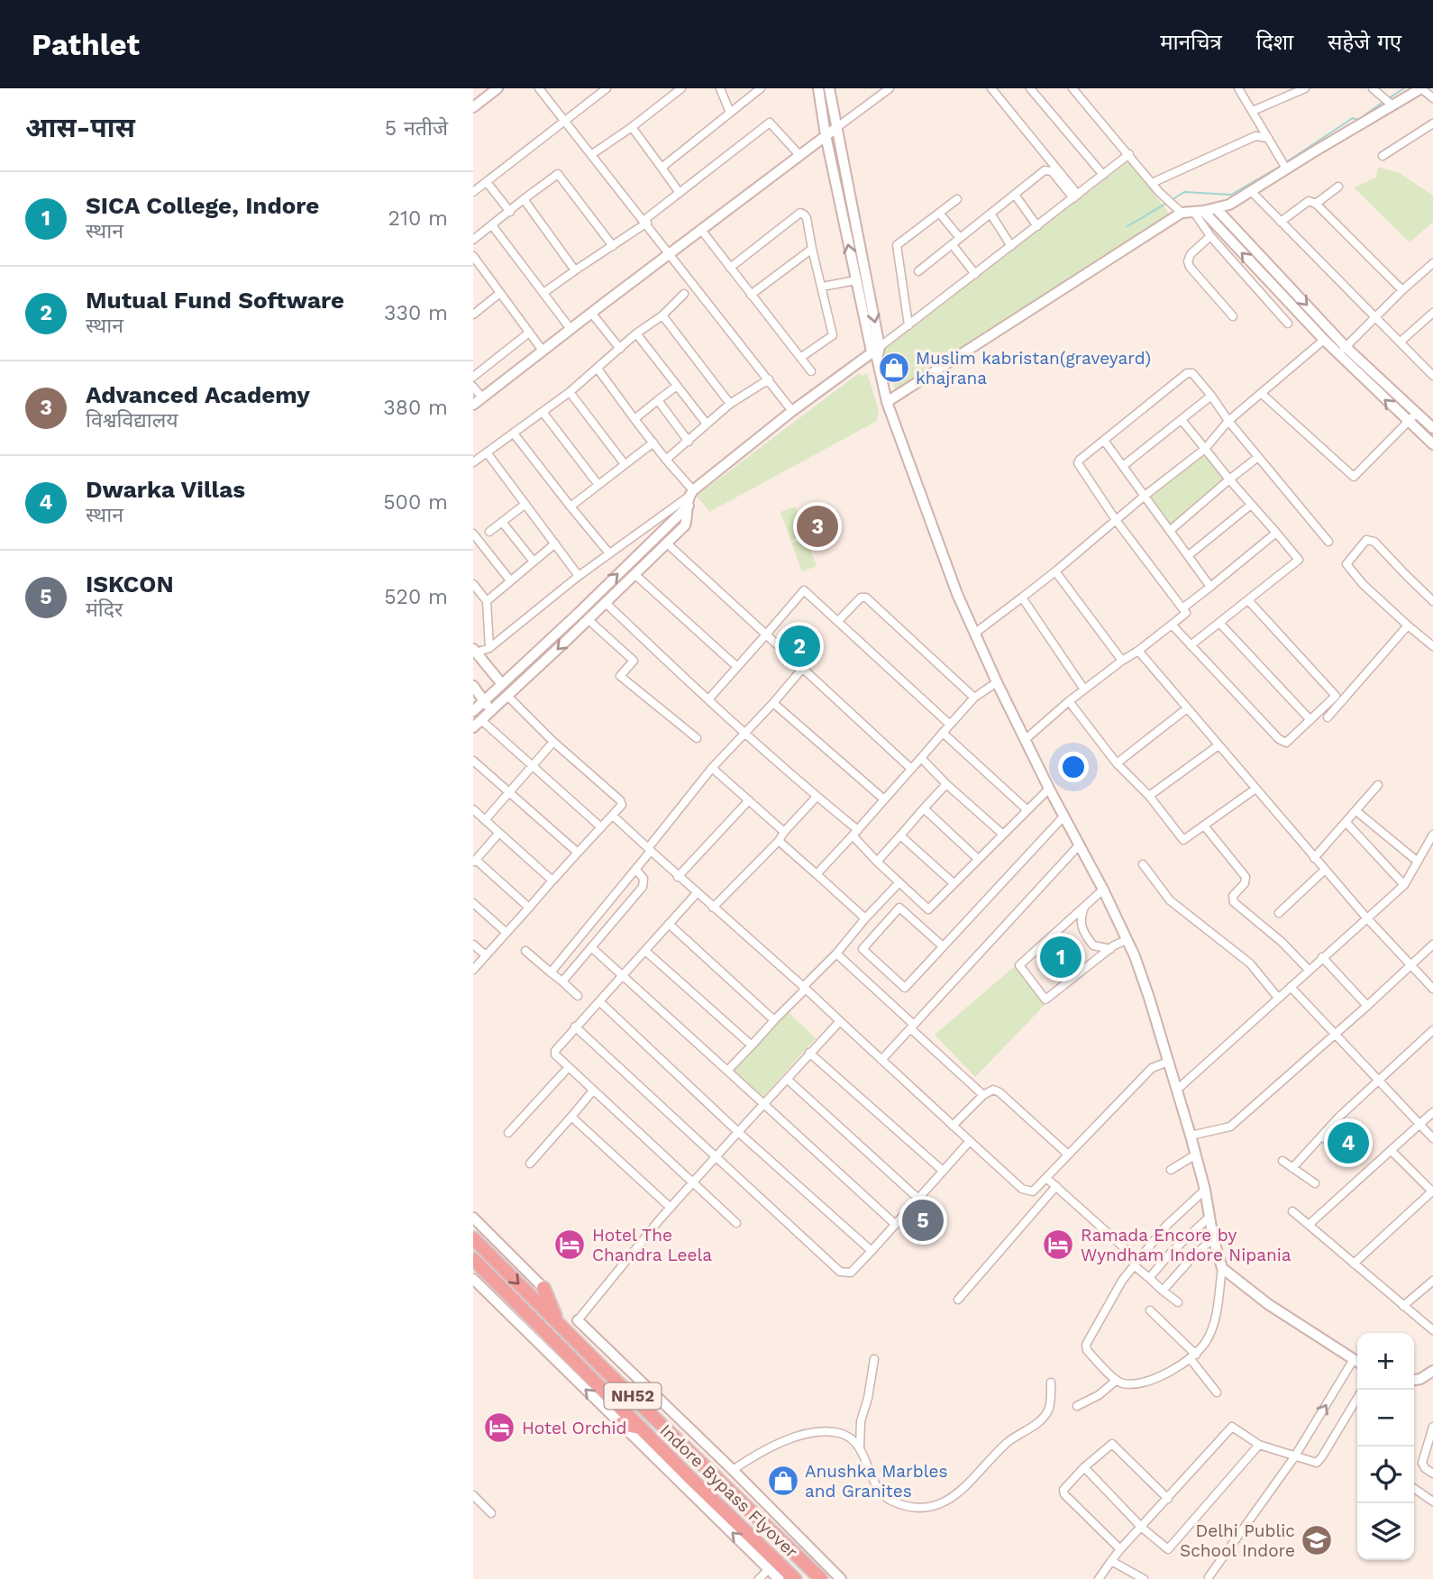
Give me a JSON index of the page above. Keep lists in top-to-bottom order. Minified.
{"streets":{"highway":["NH52","Indore Bypass Flyover"]},"crossings":[["NH52","Indore Bypass Flyover"]],"places":{"shop":["Muslim kabristan(graveyard) khajrana","Anushka Marbles and Granites"],"hotel":["Hotel The Chandra Leela","Ramada Encore by Wyndham Indore Nipania","Hotel Orchid"],"school or university":["Delhi Public School Indore"]},"page":{"header":"Pathlet","nav":["मानचित्र","दिशा","सहेजे गए"],"heading":["आस-पास","5 नतीजे"],"list":[{"mark":"1","name":"SICA College, Indore","note":"स्थान","value":"210 m"},{"mark":"2","name":"Mutual Fund Software","note":"स्थान","value":"330 m"},{"mark":"3","name":"Advanced Academy","note":"विश्वविद्यालय","value":"380 m"},{"mark":"4","name":"Dwarka Villas","note":"स्थान","value":"500 m"},{"mark":"5","name":"ISKCON","note":"मंदिर","value":"520 m"}],"pins":["3","2","1","4","5"],"map_buttons":["+","−"]}}
